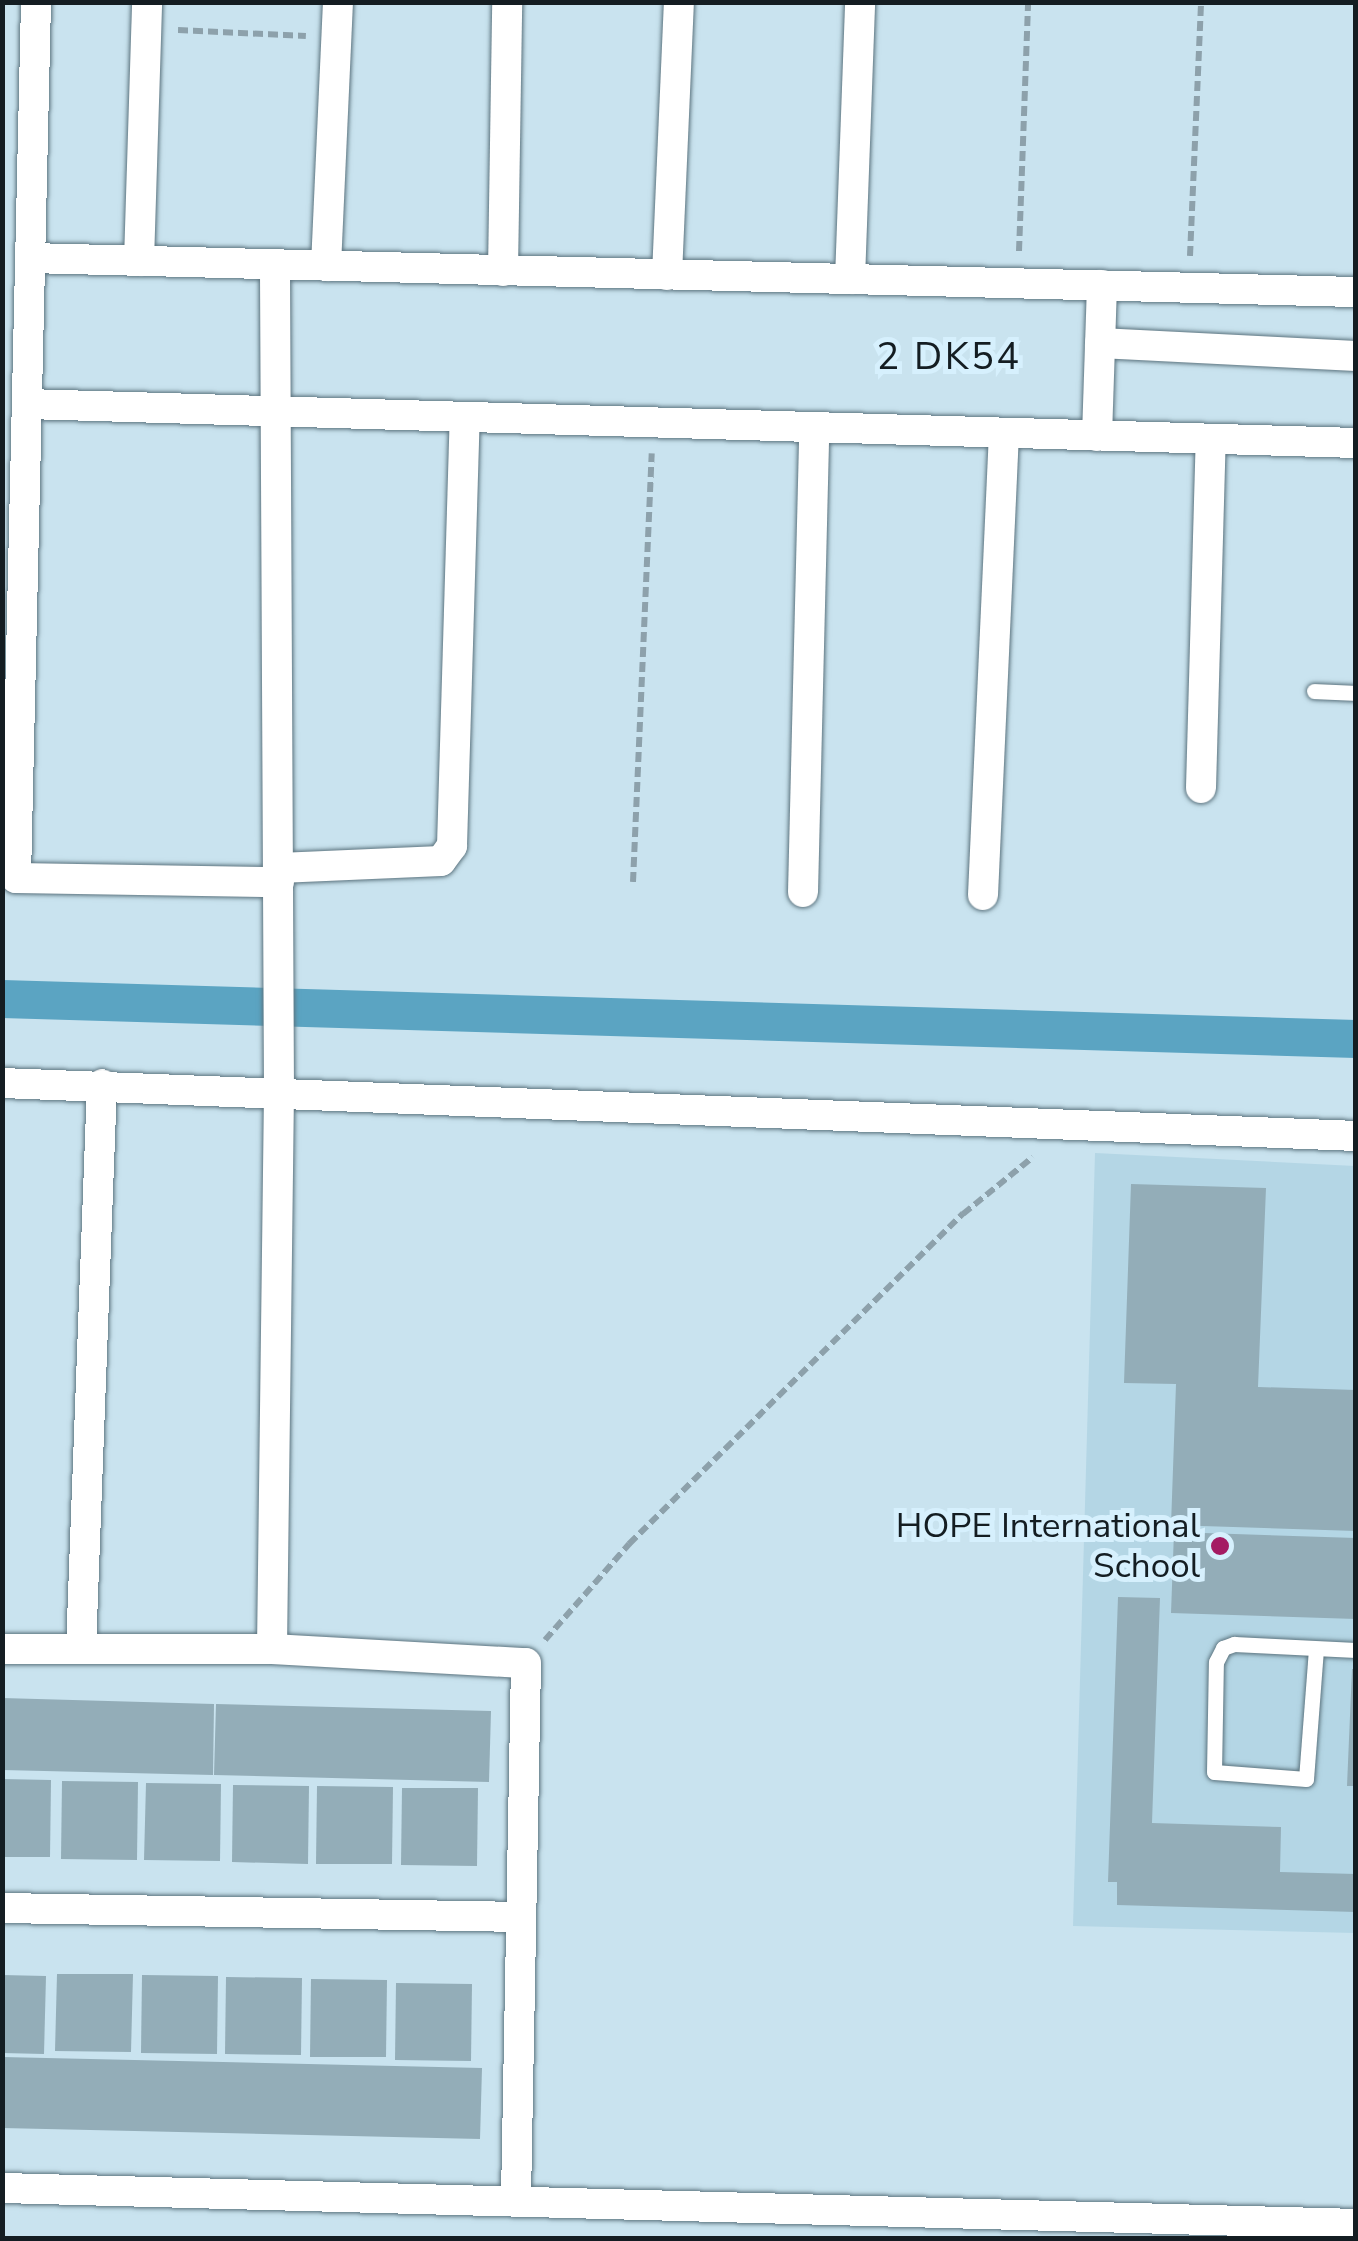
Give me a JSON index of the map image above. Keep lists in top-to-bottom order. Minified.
{"districts":["2 DK54"],"places":["HOPE International School"]}
